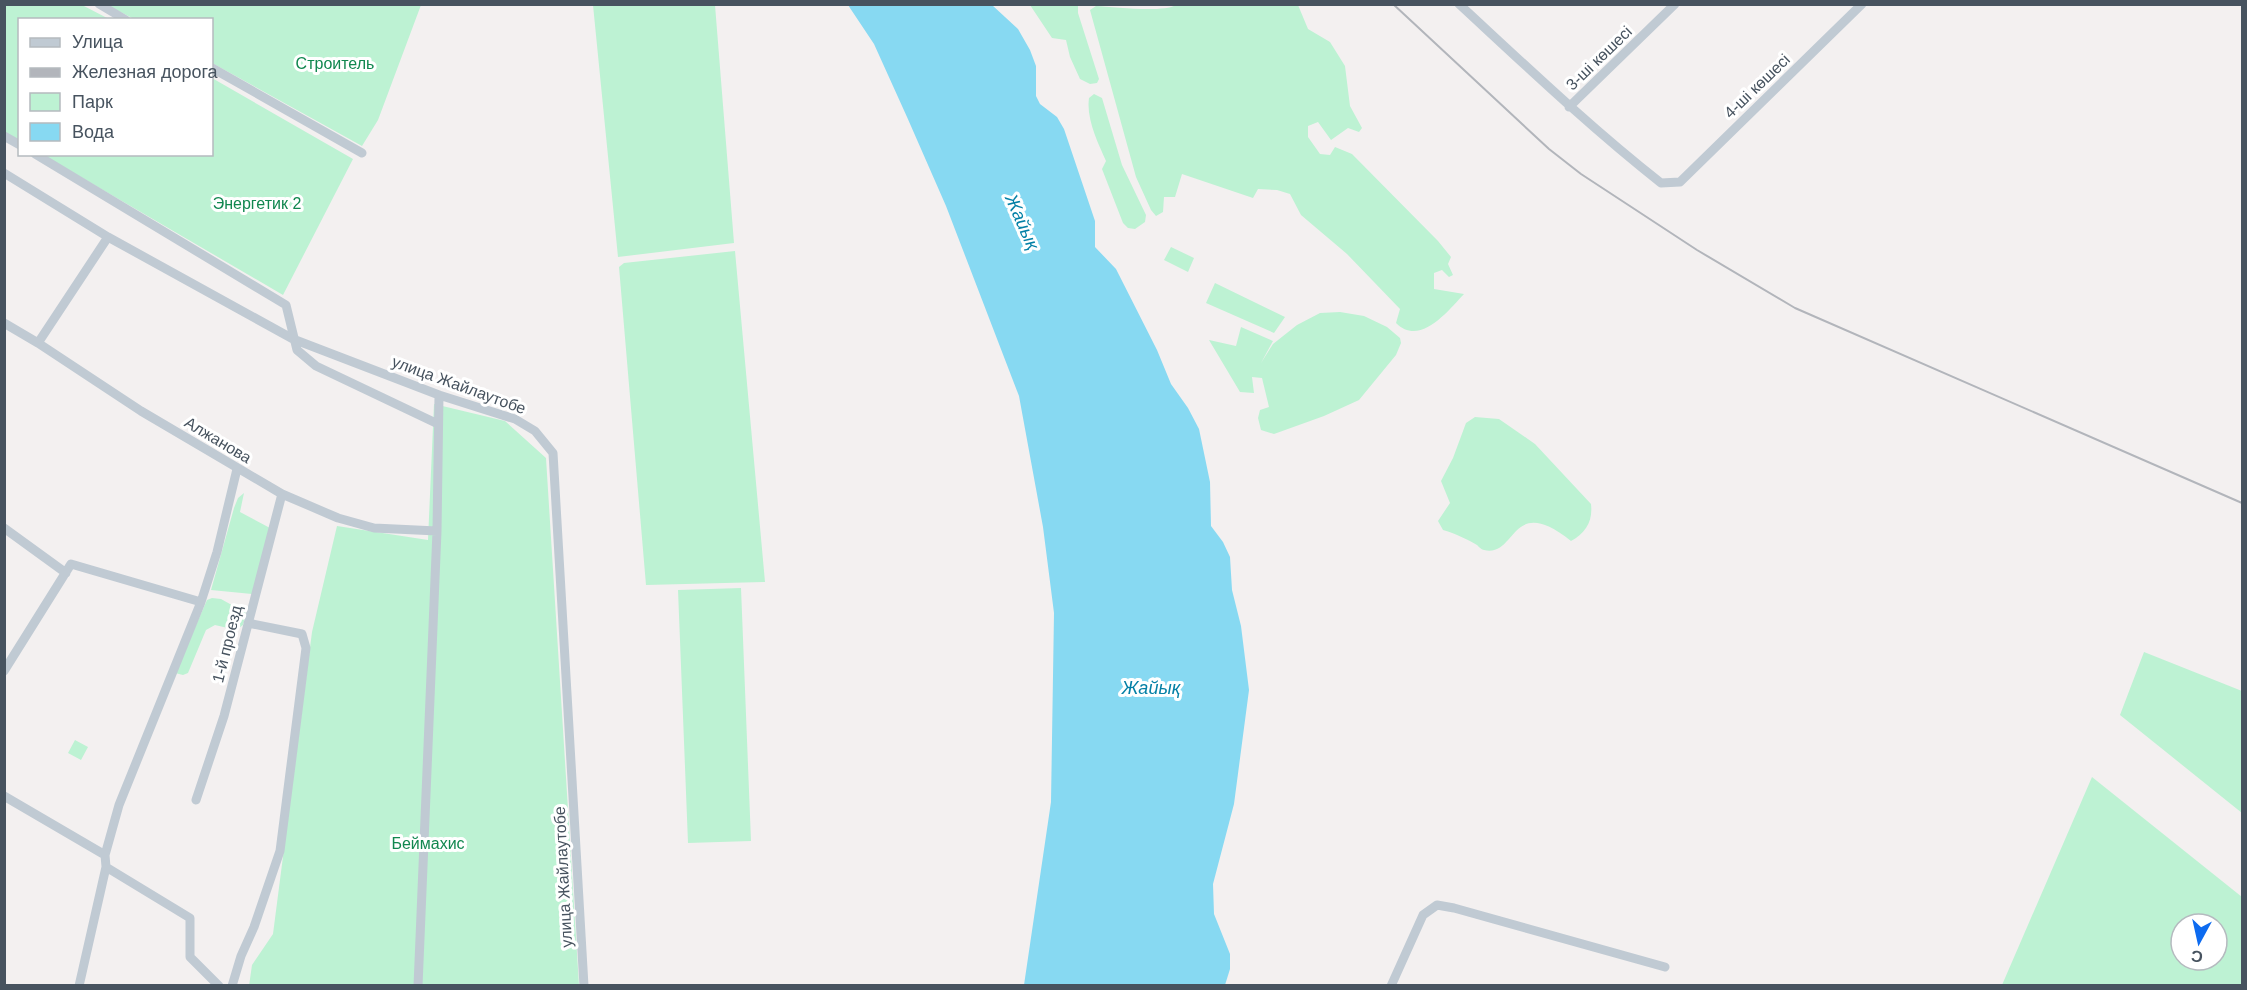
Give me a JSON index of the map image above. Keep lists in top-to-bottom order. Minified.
{"streets":{"street":["3-шi көшесі","4-шi көшесі","улица Жайлаутобе","Алжанова","1-й проезд"]},"crossings":[["3-шi көшесі","4-шi көшесі"],["Алжанова","1-й проезд"]],"water":["Жайық"],"parks":["Строитель","Энергетик 2","Беймахис"],"legend":["Улица","Железная дорога","Парк","Вода"],"north":"bottom"}
